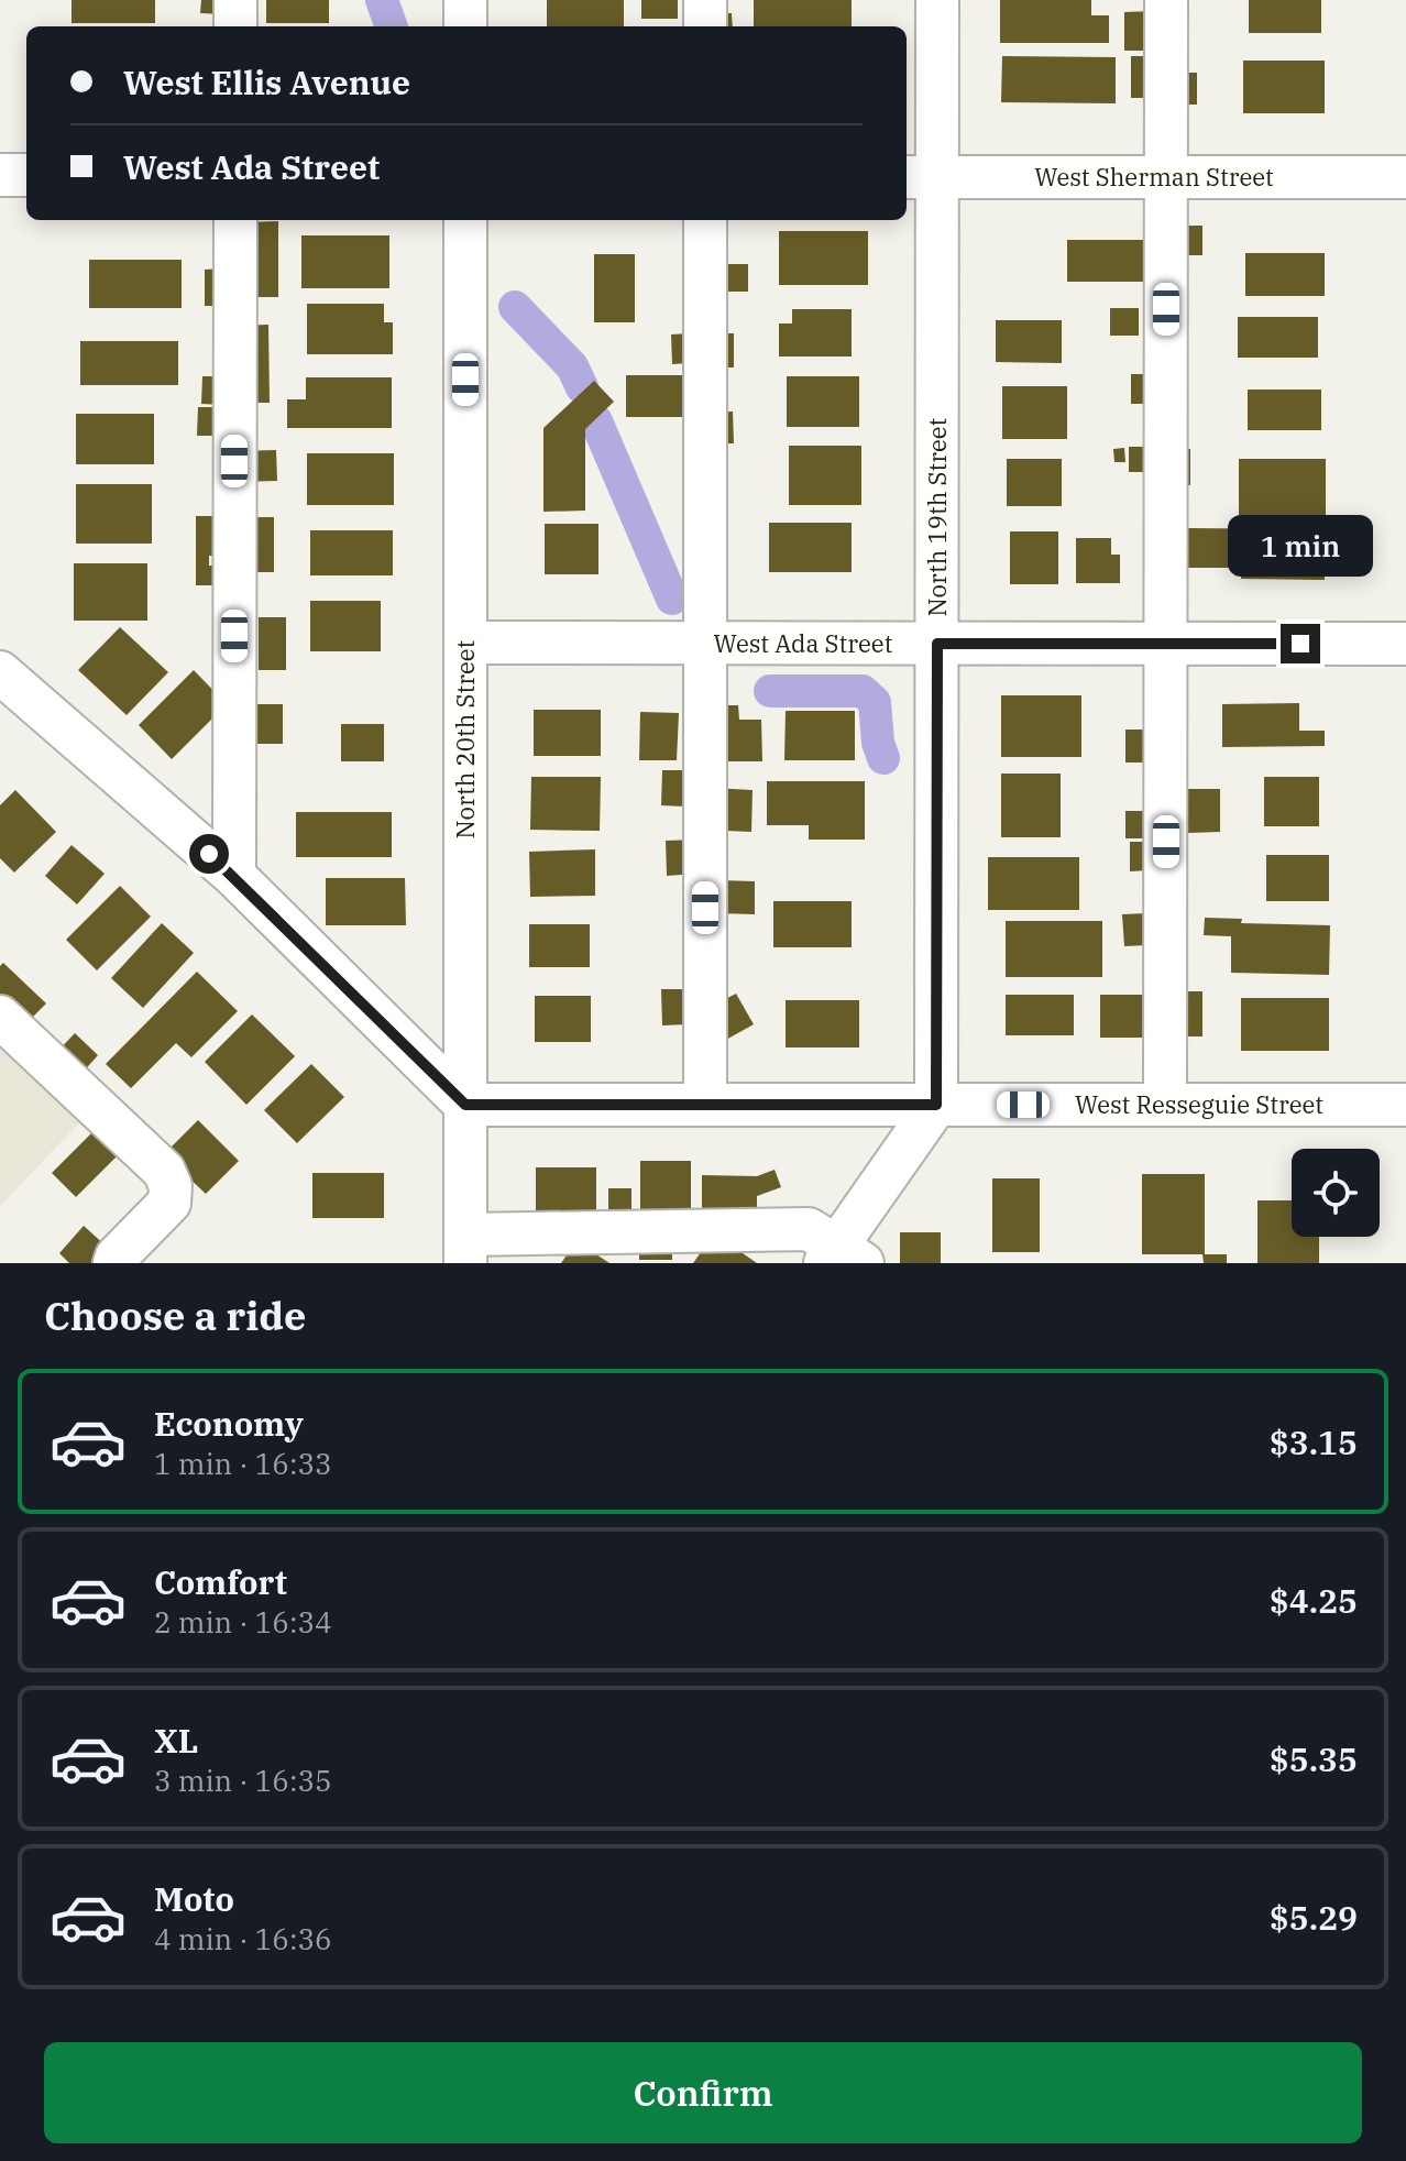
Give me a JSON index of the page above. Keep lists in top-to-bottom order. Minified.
{"streets":{"street":["West Sherman Street","North 19th Street","West Ada Street","North 20th Street","West Resseguie Street"]},"crossings":[["West Sherman Street","North 19th Street"],["North 19th Street","West Ada Street"],["North 19th Street","West Resseguie Street"],["West Ada Street","North 20th Street"],["North 20th Street","West Resseguie Street"]],"page":{"banner":["West Ellis Avenue","West Ada Street"],"bubble":"1 min","heading":"Choose a ride","list":[{"name":"Economy","note":"1 min · 16:33","value":"$3.15"},{"name":"Comfort","note":"2 min · 16:34","value":"$4.25"},{"name":"XL","note":"3 min · 16:35","value":"$5.35"},{"name":"Moto","note":"4 min · 16:36","value":"$5.29"}],"buttons":"Confirm"}}
